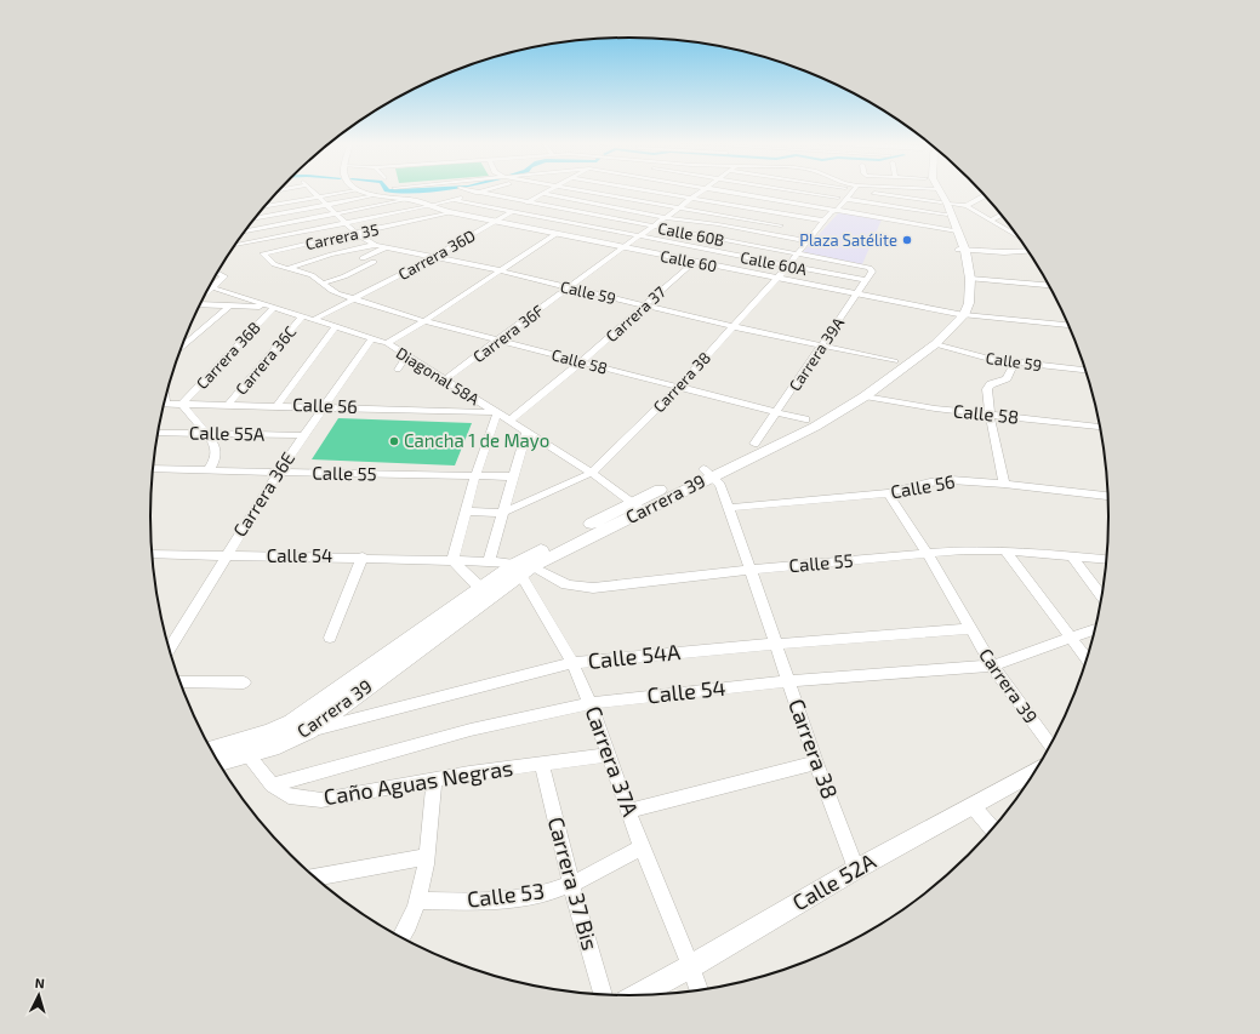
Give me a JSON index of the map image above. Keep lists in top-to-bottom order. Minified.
{"streets":{"main road":["Carrera 39"],"street":["Calle 60B","Carrera 35","Carrera 36D","Calle 60","Calle 60A","Calle 59","Carrera 37","Carrera 36F","Carrera 39A","Carrera 36B","Carrera 36C","Calle 58","Diagonal 58A","Carrera 38","Calle 56","Calle 55A","Calle 55","Carrera 36E","Calle 54","Calle 54A","Carrera 37A","Caño Aguas Negras","Calle 52A","Carrera 37 Bis","Calle 53"]},"crossings":[["Calle 60B","Carrera 36D"],["Calle 60B","Carrera 36F"],["Calle 60B","Carrera 39A"],["Calle 60B","Carrera 38"],["Carrera 35","Calle 60"],["Carrera 35","Calle 59"],["Carrera 35","Calle 58"],["Carrera 36D","Calle 60"],["Carrera 36D","Calle 60A"],["Carrera 36D","Calle 59"],["Carrera 36D","Calle 58"],["Carrera 36D","Diagonal 58A"],["Calle 60","Carrera 37"],["Calle 60","Carrera 36F"],["Calle 60","Carrera 39A"],["Calle 60","Carrera 38"],["Calle 60","Carrera 39"],["Calle 60A","Carrera 36F"],["Calle 60A","Carrera 39A"],["Calle 60A","Carrera 38"],["Calle 59","Carrera 37"],["Calle 59","Carrera 36F"],["Calle 59","Carrera 39A"],["Calle 59","Carrera 38"],["Calle 59","Carrera 39"],["Carrera 37","Calle 58"],["Carrera 37","Diagonal 58A"],["Carrera 36F","Calle 58"],["Carrera 36F","Diagonal 58A"],["Carrera 39A","Calle 58"],["Carrera 39A","Carrera 39"],["Carrera 36B","Diagonal 58A"],["Carrera 36B","Calle 56"],["Carrera 36C","Diagonal 58A"],["Carrera 36C","Calle 56"],["Calle 58","Carrera 38"],["Calle 58","Carrera 39"],["Diagonal 58A","Carrera 38"],["Diagonal 58A","Calle 56"],["Diagonal 58A","Carrera 36E"],["Diagonal 58A","Carrera 39"],["Carrera 38","Calle 56"],["Carrera 38","Calle 55"],["Carrera 38","Carrera 39"],["Carrera 38","Calle 54"],["Carrera 38","Calle 54A"],["Carrera 38","Calle 52A"],["Calle 56","Carrera 36E"],["Calle 56","Carrera 39"],["Calle 55A","Carrera 36E"],["Calle 55","Carrera 36E"],["Calle 55","Carrera 39"],["Calle 55","Calle 54"],["Calle 55","Carrera 37A"],["Carrera 36E","Calle 54"],["Carrera 39","Calle 54"],["Carrera 39","Calle 54A"],["Carrera 39","Carrera 37A"],["Carrera 39","Caño Aguas Negras"],["Calle 54","Carrera 37A"],["Calle 54","Caño Aguas Negras"],["Calle 54A","Carrera 37A"],["Carrera 37A","Caño Aguas Negras"],["Carrera 37A","Calle 52A"],["Carrera 37A","Calle 53"],["Caño Aguas Negras","Carrera 37 Bis"],["Carrera 37 Bis","Calle 53"]],"places":["Plaza Satélite","Cancha 1 de Mayo"],"north":"top"}
